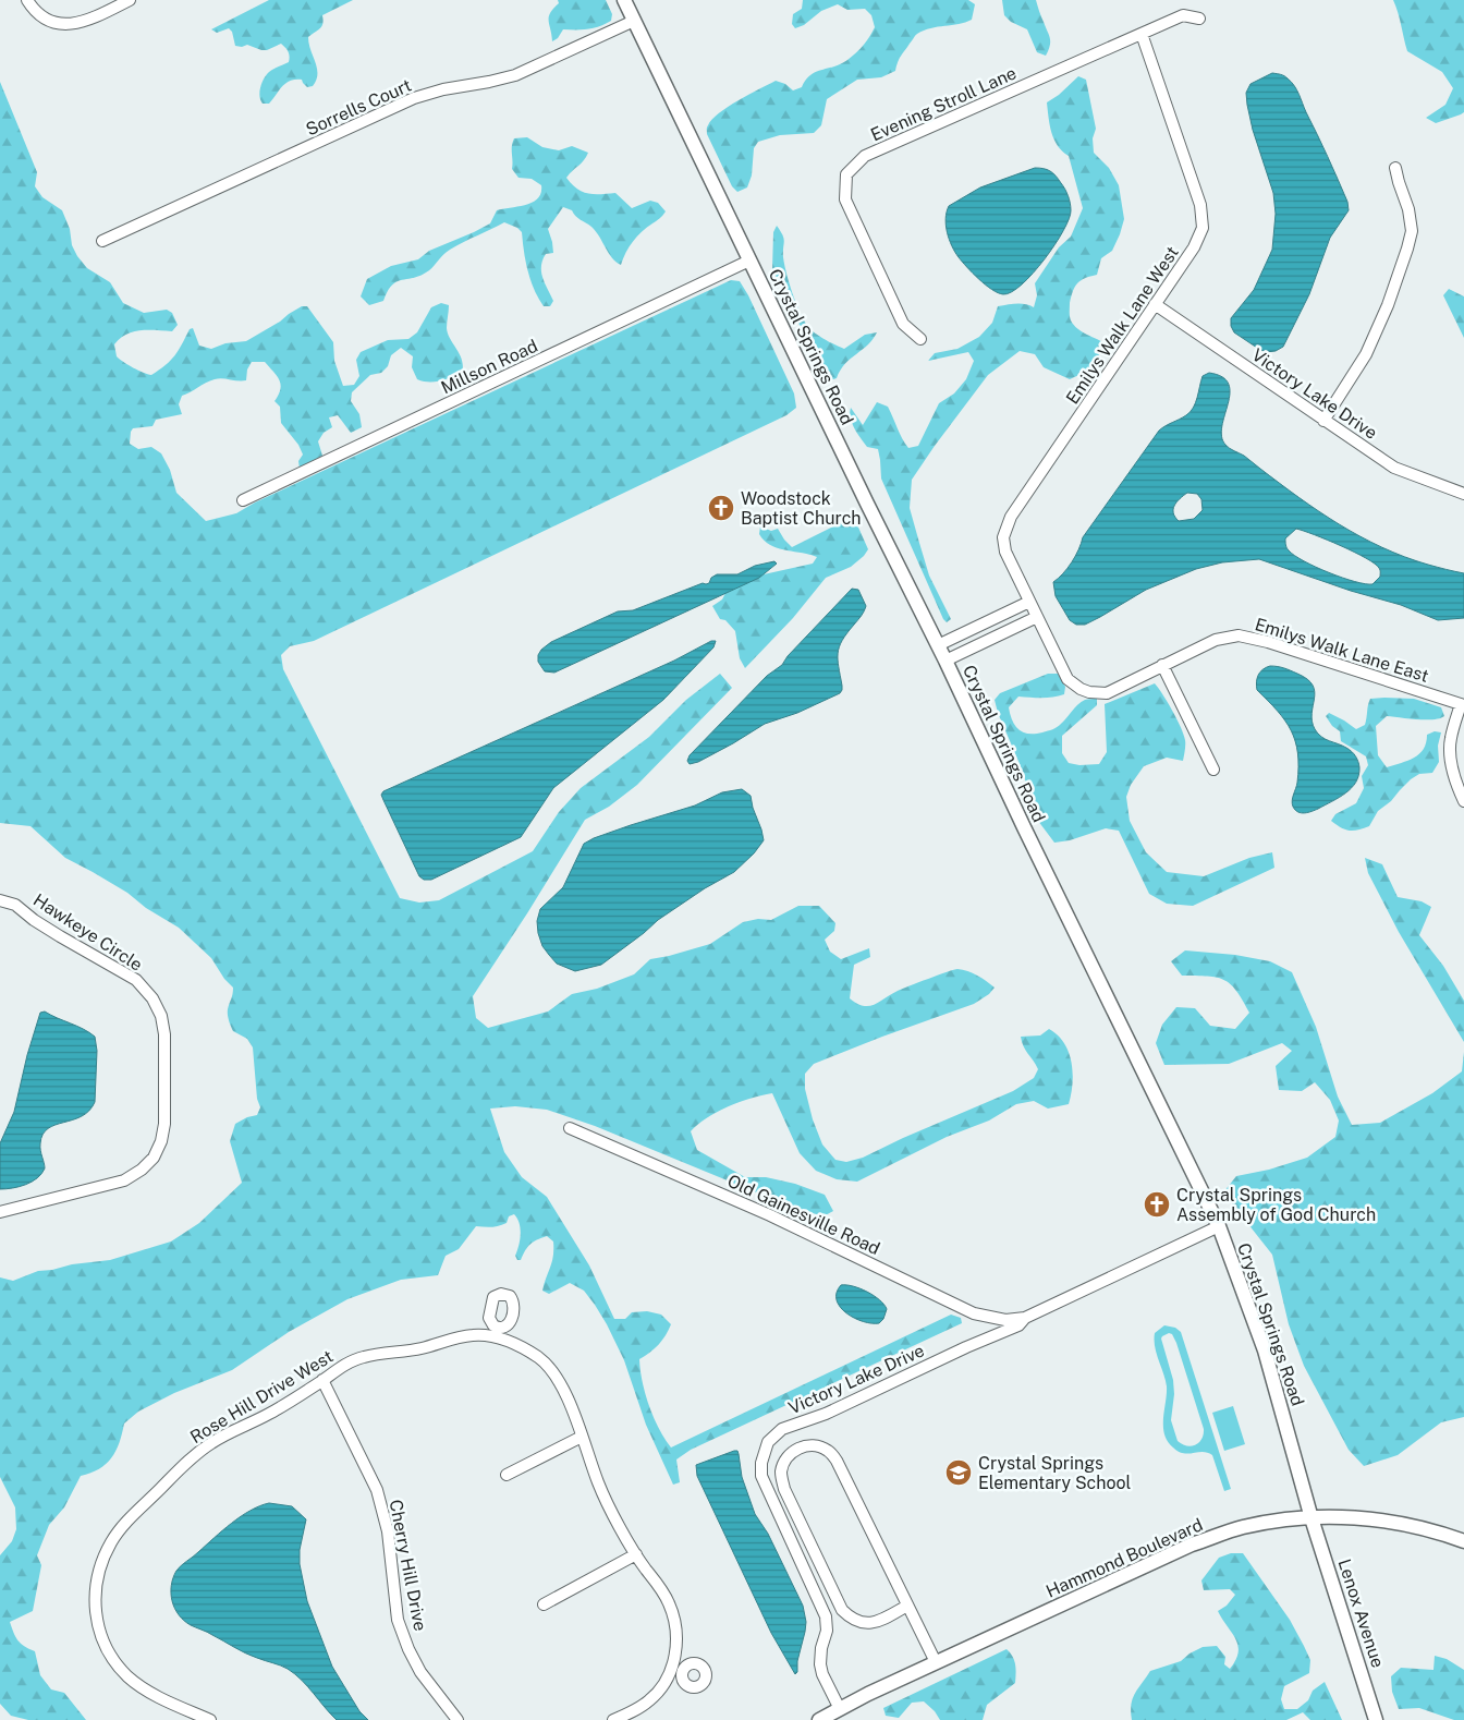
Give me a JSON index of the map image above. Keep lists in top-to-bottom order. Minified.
{"streets":{"street":["Evening Stroll Lane","Sorrells Court","Emilys Walk Lane West","Crystal Springs Road","Millson Road","Victory Lake Drive","Emilys Walk Lane East","Hawkeye Circle","Old Gainesville Road","Rose Hill Drive West","Hammond Boulevard","Cherry Hill Drive","Lenox Avenue"]},"crossings":[["Evening Stroll Lane","Emilys Walk Lane West"],["Sorrells Court","Crystal Springs Road"],["Emilys Walk Lane West","Victory Lake Drive"],["Emilys Walk Lane West","Emilys Walk Lane East"],["Crystal Springs Road","Millson Road"],["Crystal Springs Road","Victory Lake Drive"],["Crystal Springs Road","Hammond Boulevard"],["Crystal Springs Road","Lenox Avenue"],["Victory Lake Drive","Old Gainesville Road"],["Victory Lake Drive","Hammond Boulevard"],["Rose Hill Drive West","Cherry Hill Drive"],["Hammond Boulevard","Lenox Avenue"]],"places":{"church":["Woodstock Baptist Church","Crystal Springs Assembly of God Church"],"school or university":["Crystal Springs Elementary School"]}}
